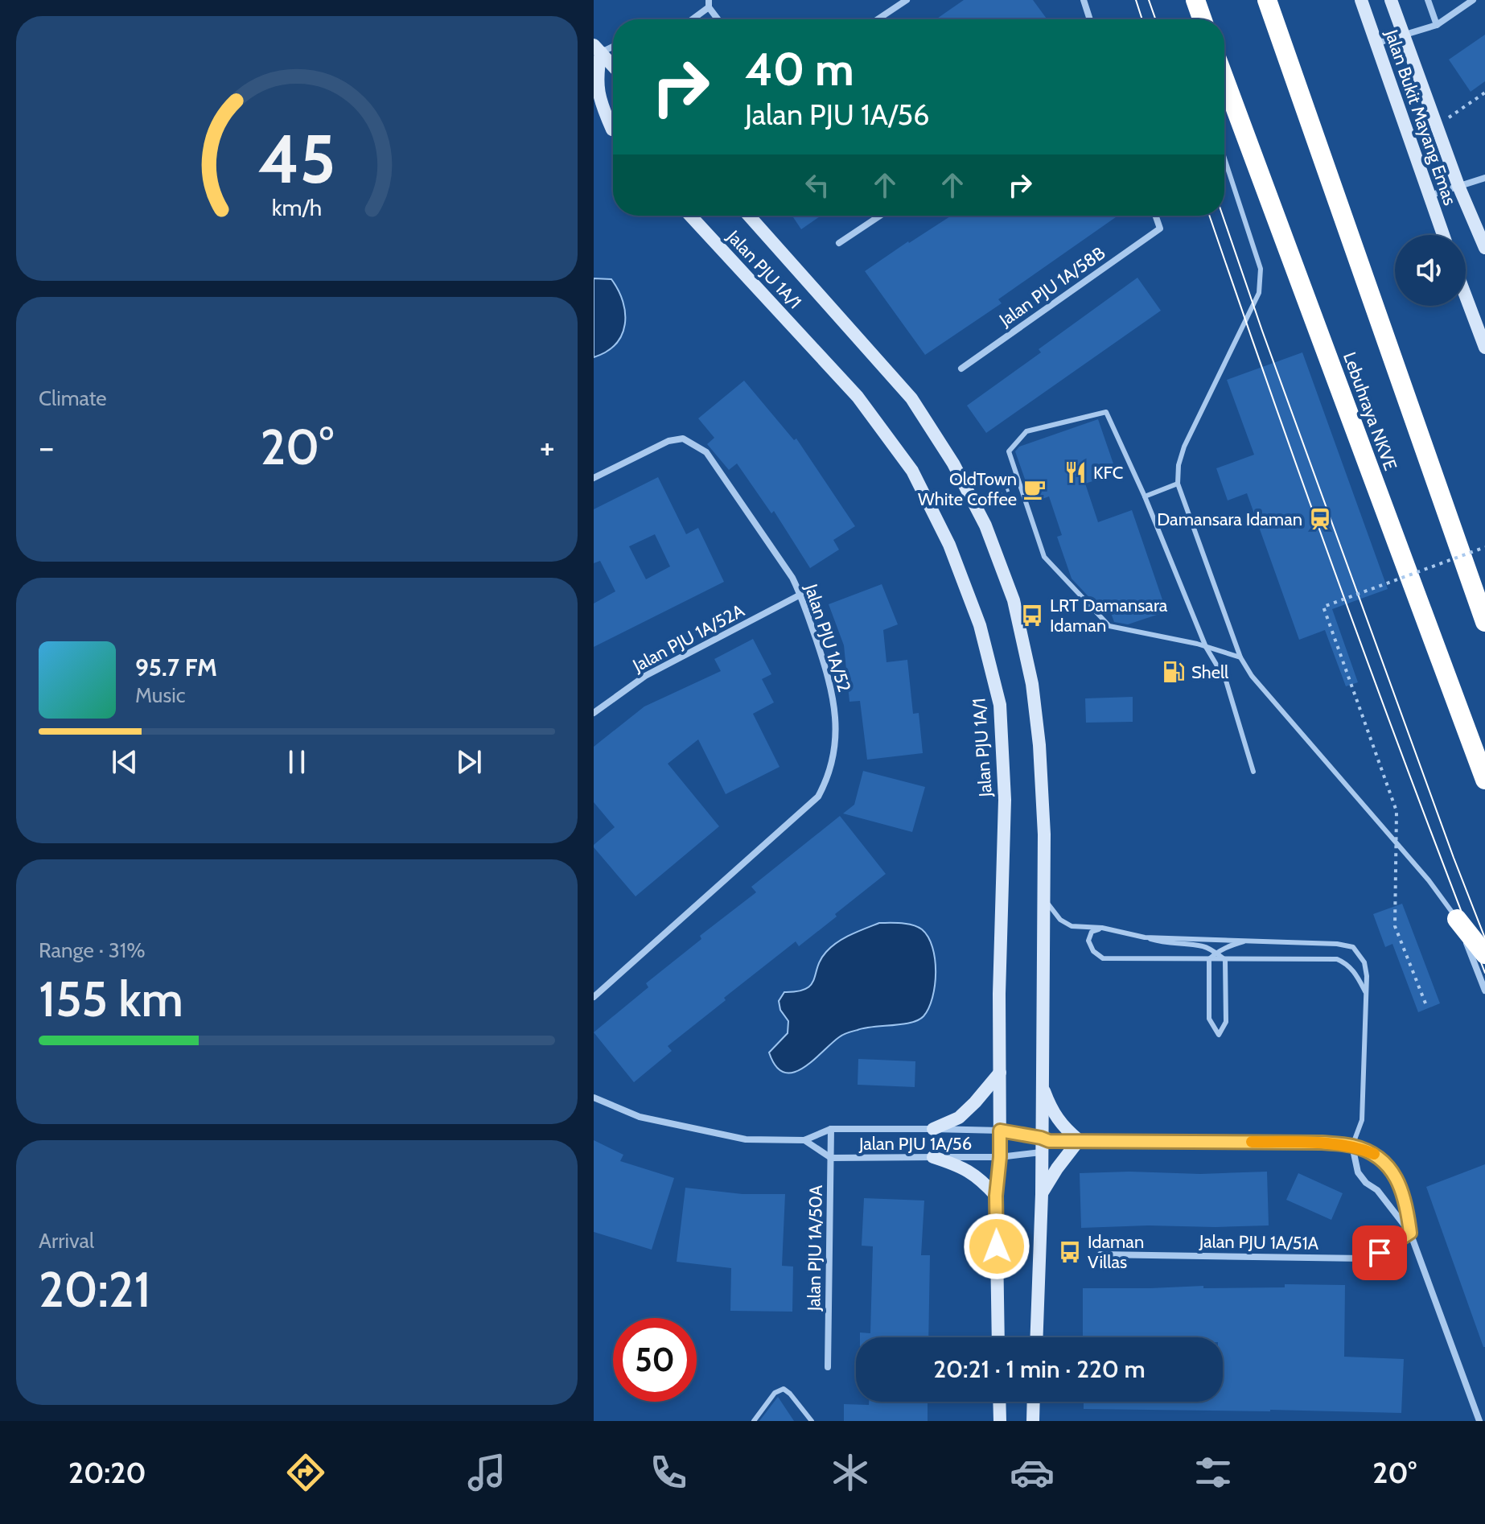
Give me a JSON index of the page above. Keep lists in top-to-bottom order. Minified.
{"streets":{"highway":["Lebuhraya NKVE"],"main road":["Jalan Bukit Mayang Emas","Jalan PJU 1A/1"],"street":["Jalan PJU 1A/58B","Jalan PJU 1A/52A","Jalan PJU 1A/52","Jalan PJU 1A/56","Jalan PJU 1A/51A","Jalan PJU 1A/50A"]},"crossings":[["Jalan PJU 1A/1","Jalan PJU 1A/56"],["Jalan PJU 1A/52A","Jalan PJU 1A/52"],["Jalan PJU 1A/56","Jalan PJU 1A/51A"],["Jalan PJU 1A/56","Jalan PJU 1A/50A"]],"places":{"restaurant":["KFC"],"cafe":["OldTown White Coffee"],"station":["Damansara Idaman"],"bus stop":["LRT Damansara Idaman","Idaman Villas"],"fuel station":["Shell"]},"page":{"turn":["40 m","Jalan PJU 1A/56"],"tile":["Climate",["Range · 31%","155 km"],["Arrival","20:21"]],"heat":["−","20°","+"],"song":["95.7 FM","Music"],"limit":"50","trip":"20:21 · 1 min · 220 m","tabs":["20:20","20°"],"gauge":["45","km/h"]}}
